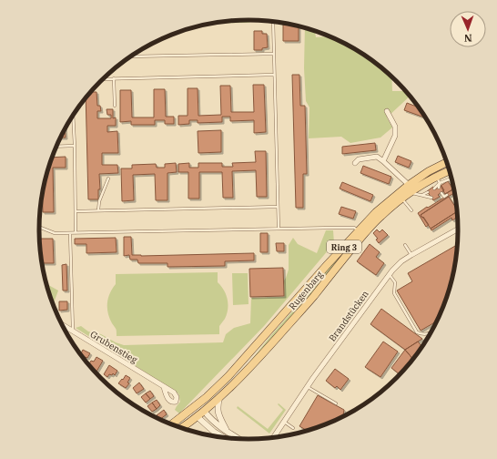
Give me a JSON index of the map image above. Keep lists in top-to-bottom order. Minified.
{"streets":{"main road":["Ring 3","Rugenbarg"],"street":["Brandstücken","Grubenstieg"]},"north":"bottom"}
